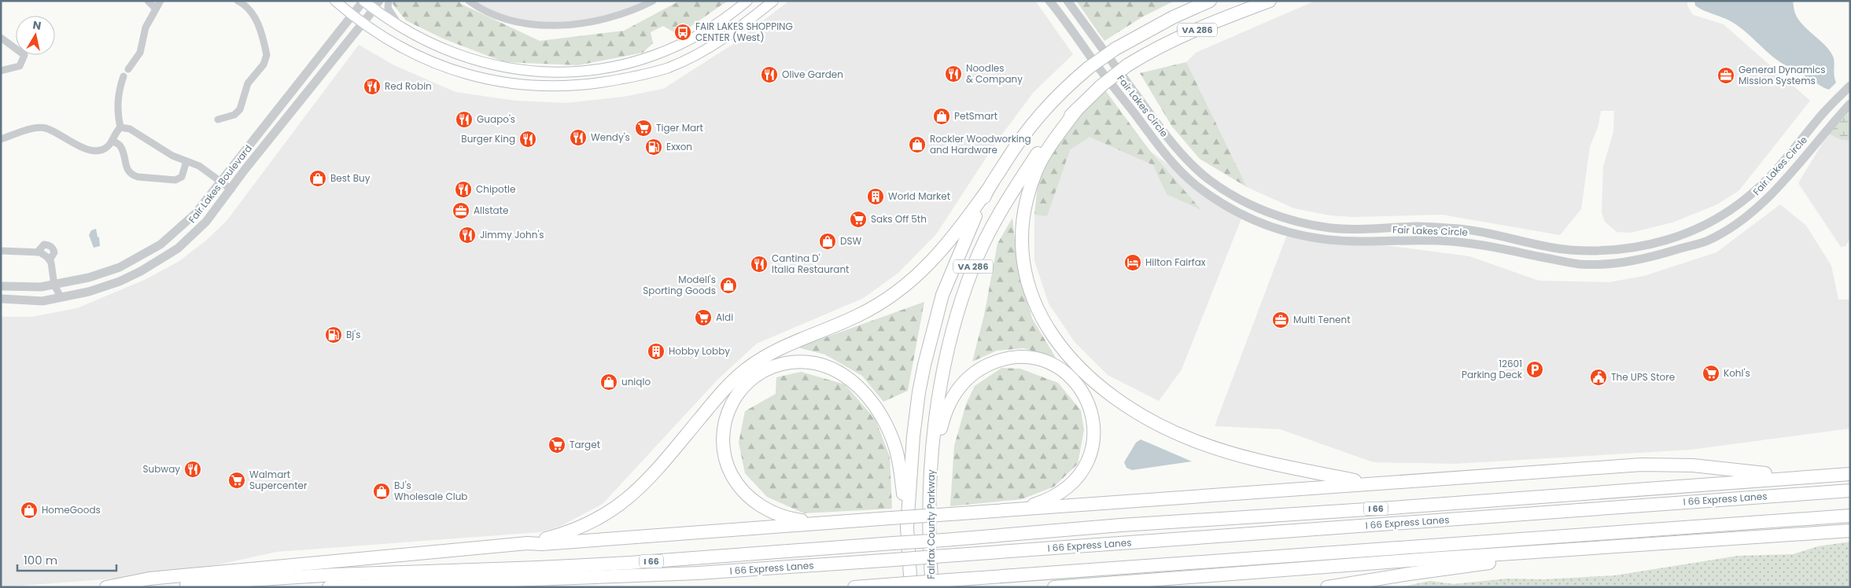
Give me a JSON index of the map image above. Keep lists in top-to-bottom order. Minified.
{"streets":{"highway":["VA 286","I 66 Express Lanes","I 66","Fairfax County Parkway"],"street":["Fair Lakes Circle","Fair Lakes Boulevard"]},"places":{"bus stop":["FAIR LAKES SHOPPING CENTER (West)"],"restaurant":["Noodles & Company","Olive Garden","Red Robin","Guapo's","Wendy's","Burger King","Chipotle","Jimmy John's","Cantina D' Italia Restaurant","Subway"],"office":["General Dynamics Mission Systems","Allstate","Multi Tenent"],"shop":["PetSmart","Rockler Woodworking and Hardware","Best Buy","DSW","Modell's Sporting Goods","uniqlo","BJ's Wholesale Club","HomeGoods"],"supermarket":["Tiger Mart","Saks Off 5th","Aldi","Kohl's","Target","Walmart Supercenter"],"fuel station":["Exxon","Bj's"],"building":["World Market","Hobby Lobby"],"hotel":["Hilton Fairfax"],"parking":["12601 Parking Deck"],"public building":["The UPS Store"]},"scale_bar":"100 m","north":"top"}
